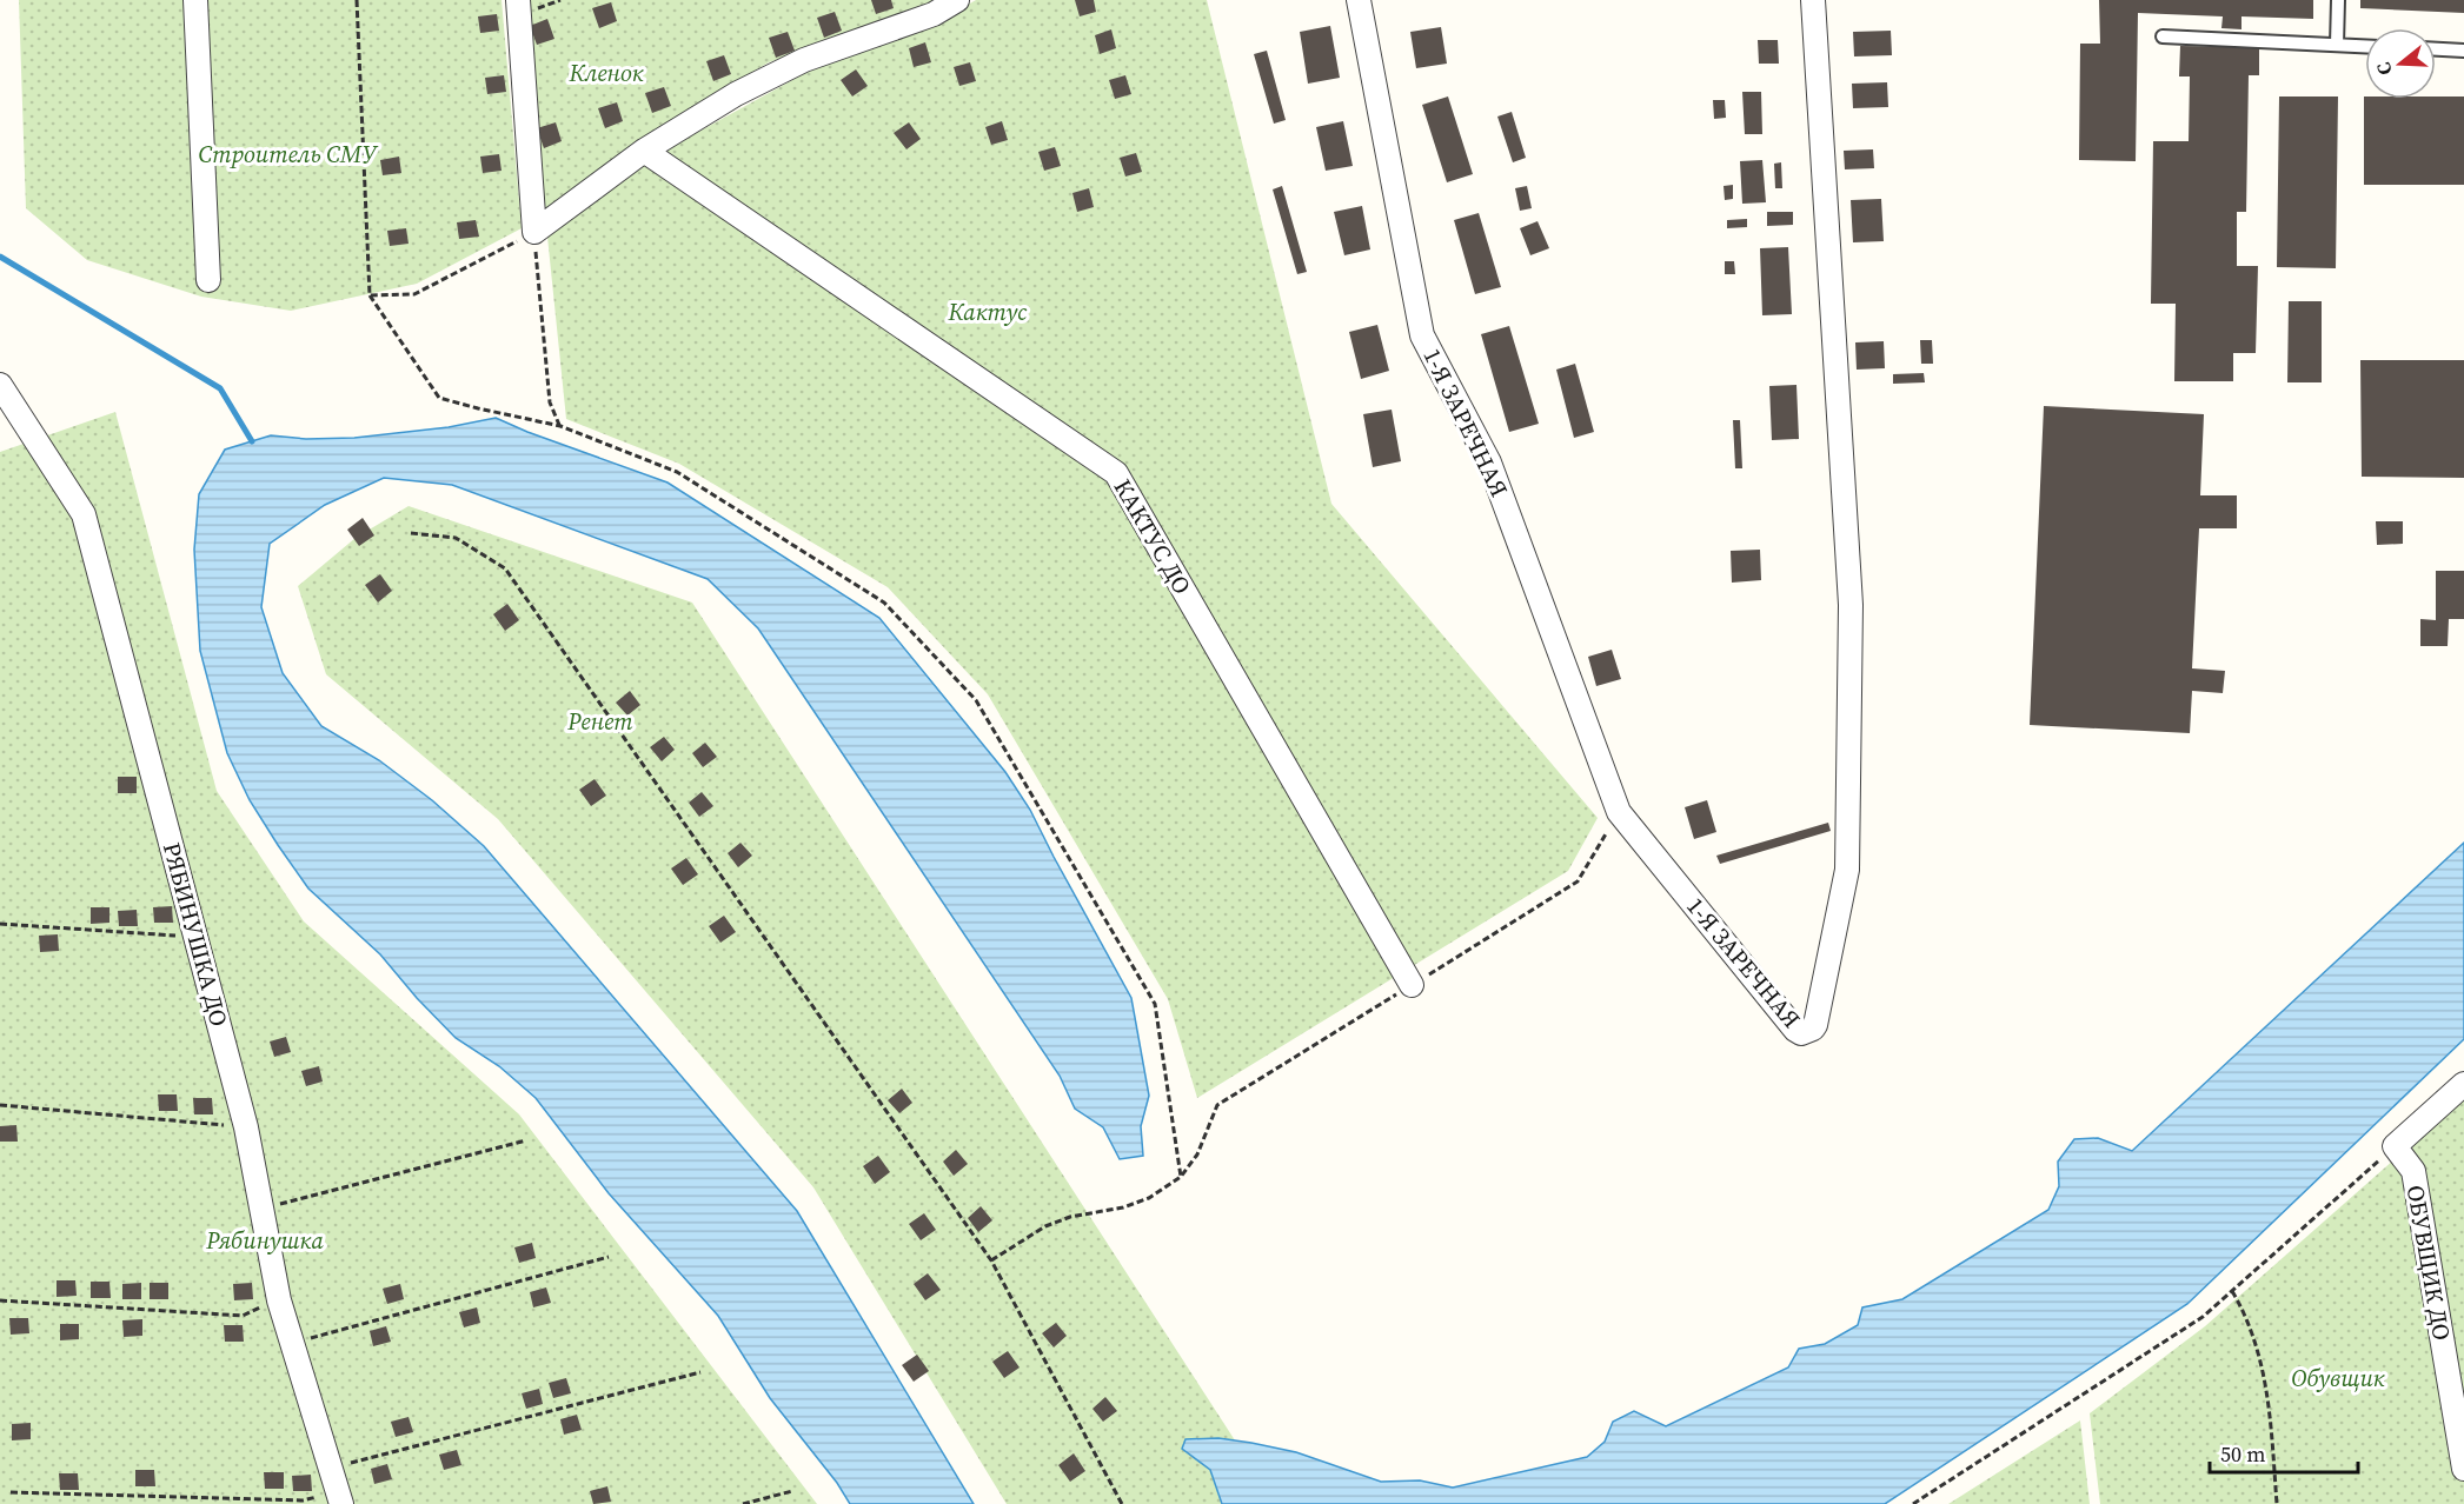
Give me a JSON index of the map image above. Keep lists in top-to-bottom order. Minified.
{"streets":{"street":["1-Я ЗАРЕЧНАЯ","КАКТУС ДО","РЯБИНУШКА ДО","ОБУВЩИК ДО"]},"parks":["Кленок","Строитель СМУ","Кактус","Ренет","Рябинушка","Обувщик"],"scale_bar":"50 m","north":"left"}
